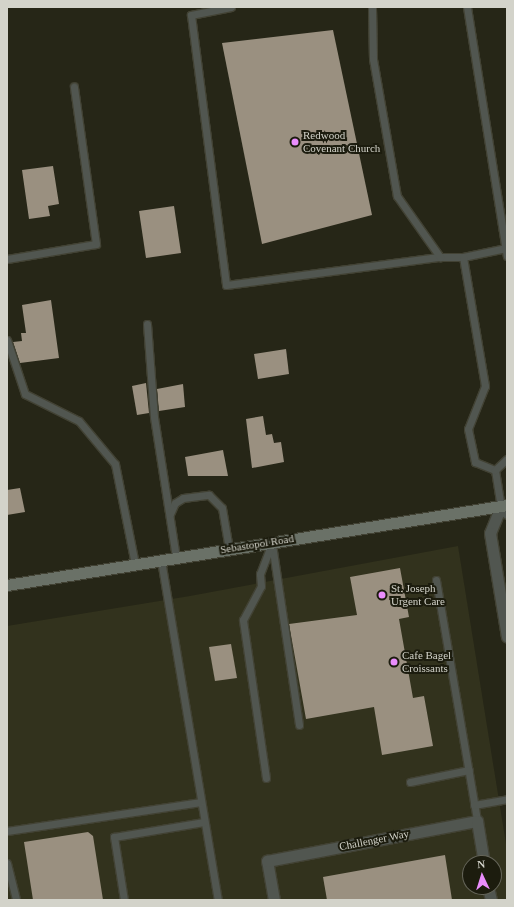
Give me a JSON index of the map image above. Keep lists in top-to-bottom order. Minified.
{"streets":{"main road":["Sebastopol Road"],"street":["Challenger Way"]},"places":["Redwood Covenant Church","St. Joseph Urgent Care","Cafe Bagel Croissants"],"north":"top"}
